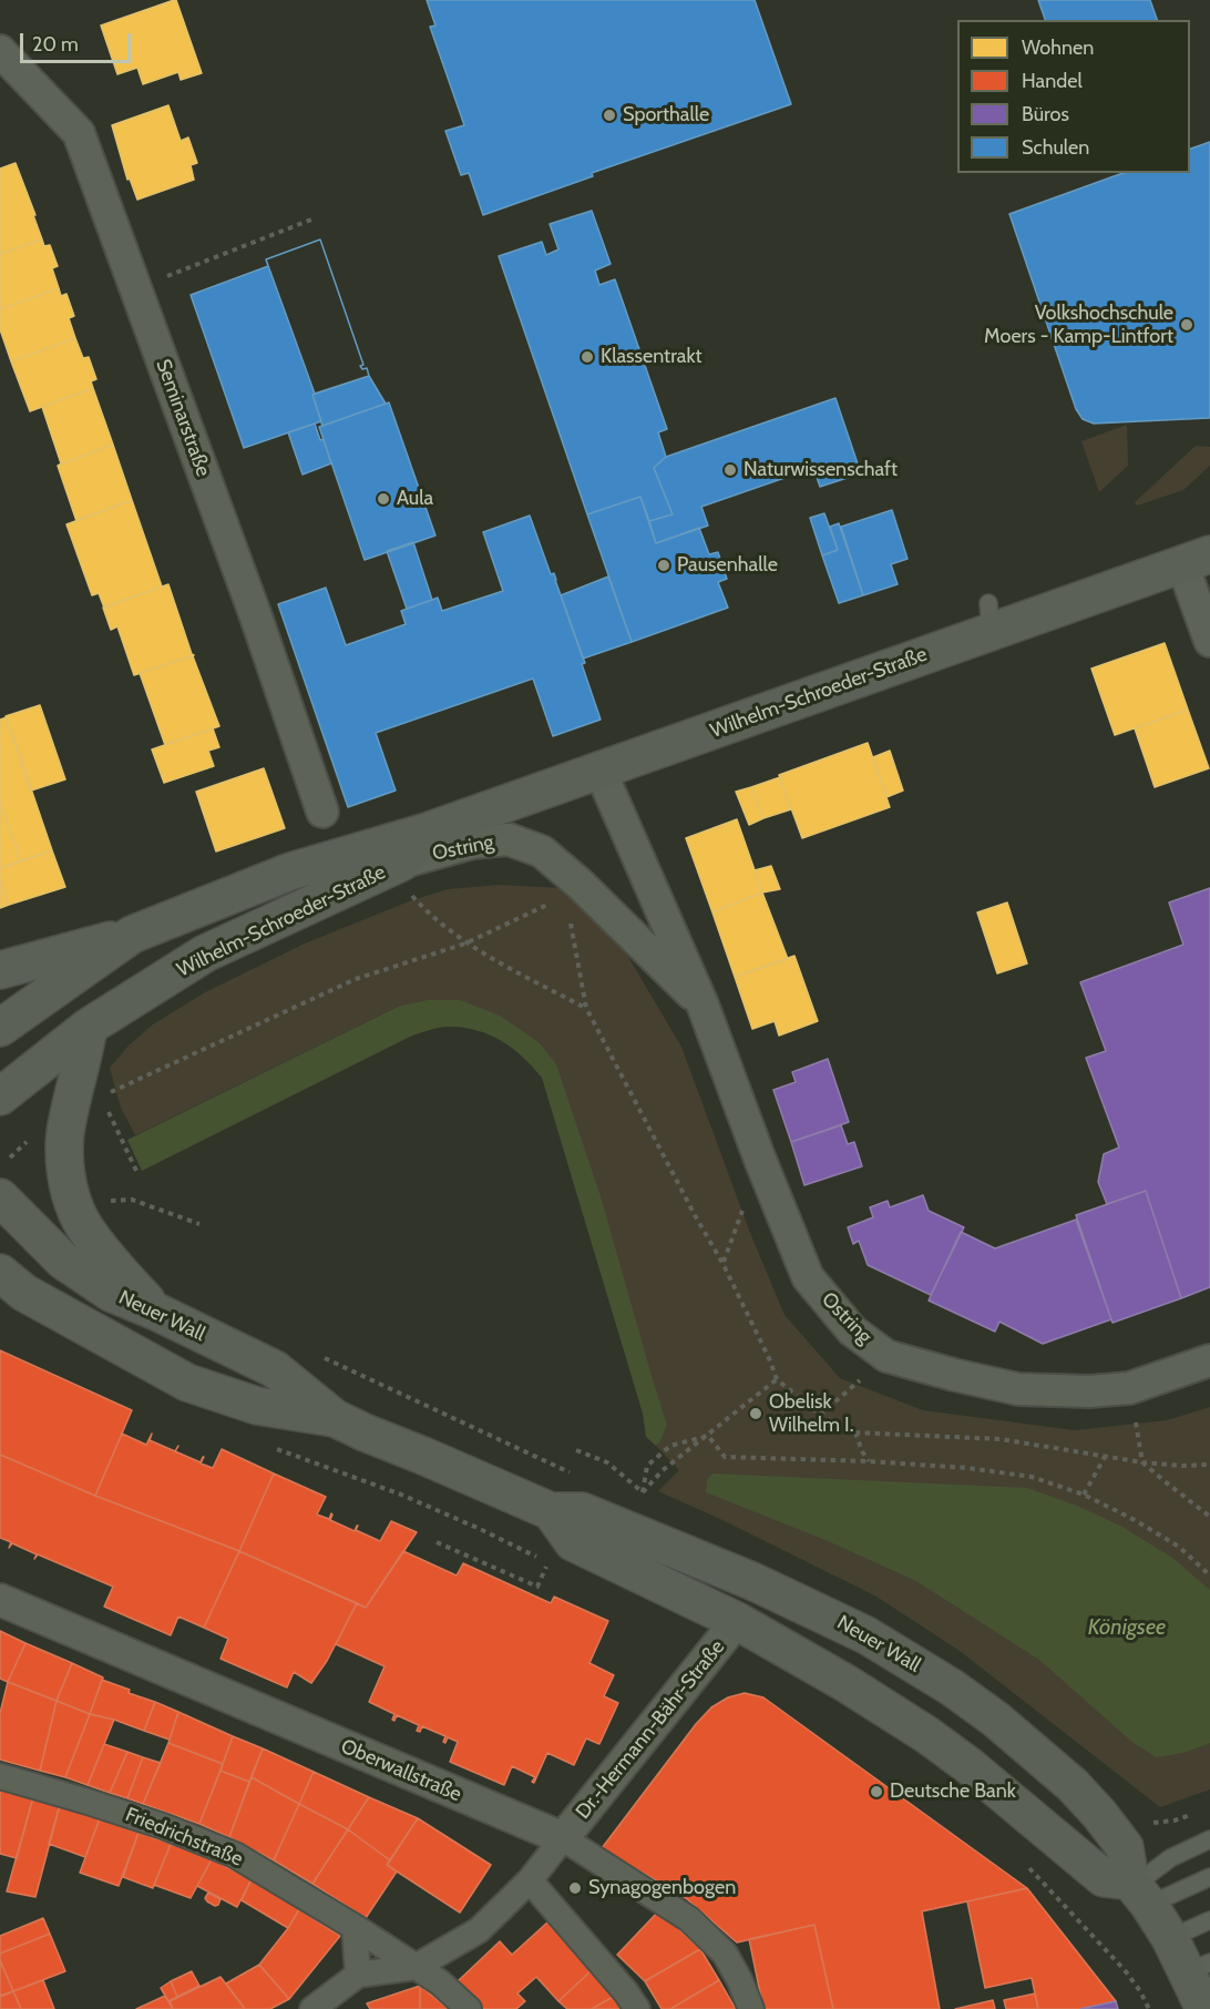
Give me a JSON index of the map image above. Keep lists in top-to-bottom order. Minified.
{"streets":{"main road":["Wilhelm-Schroeder-Straße","Neuer Wall"],"street":["Seminarstraße","Ostring","Dr.-Hermann-Bähr-Straße","Oberwallstraße","Friedrichstraße"]},"crossings":[["Wilhelm-Schroeder-Straße","Ostring"],["Dr.-Hermann-Bähr-Straße","Oberwallstraße"]],"water":["Königsee"],"places":["Sporthalle","Volkshochschule Moers - Kamp-Lintfort","Klassentrakt","Naturwissenschaft","Aula","Pausenhalle","Obelisk Wilhelm I.","Deutsche Bank","Synagogenbogen"],"legend":["Wohnen","Handel","Büros","Schulen"],"scale_bar":"20 m"}
